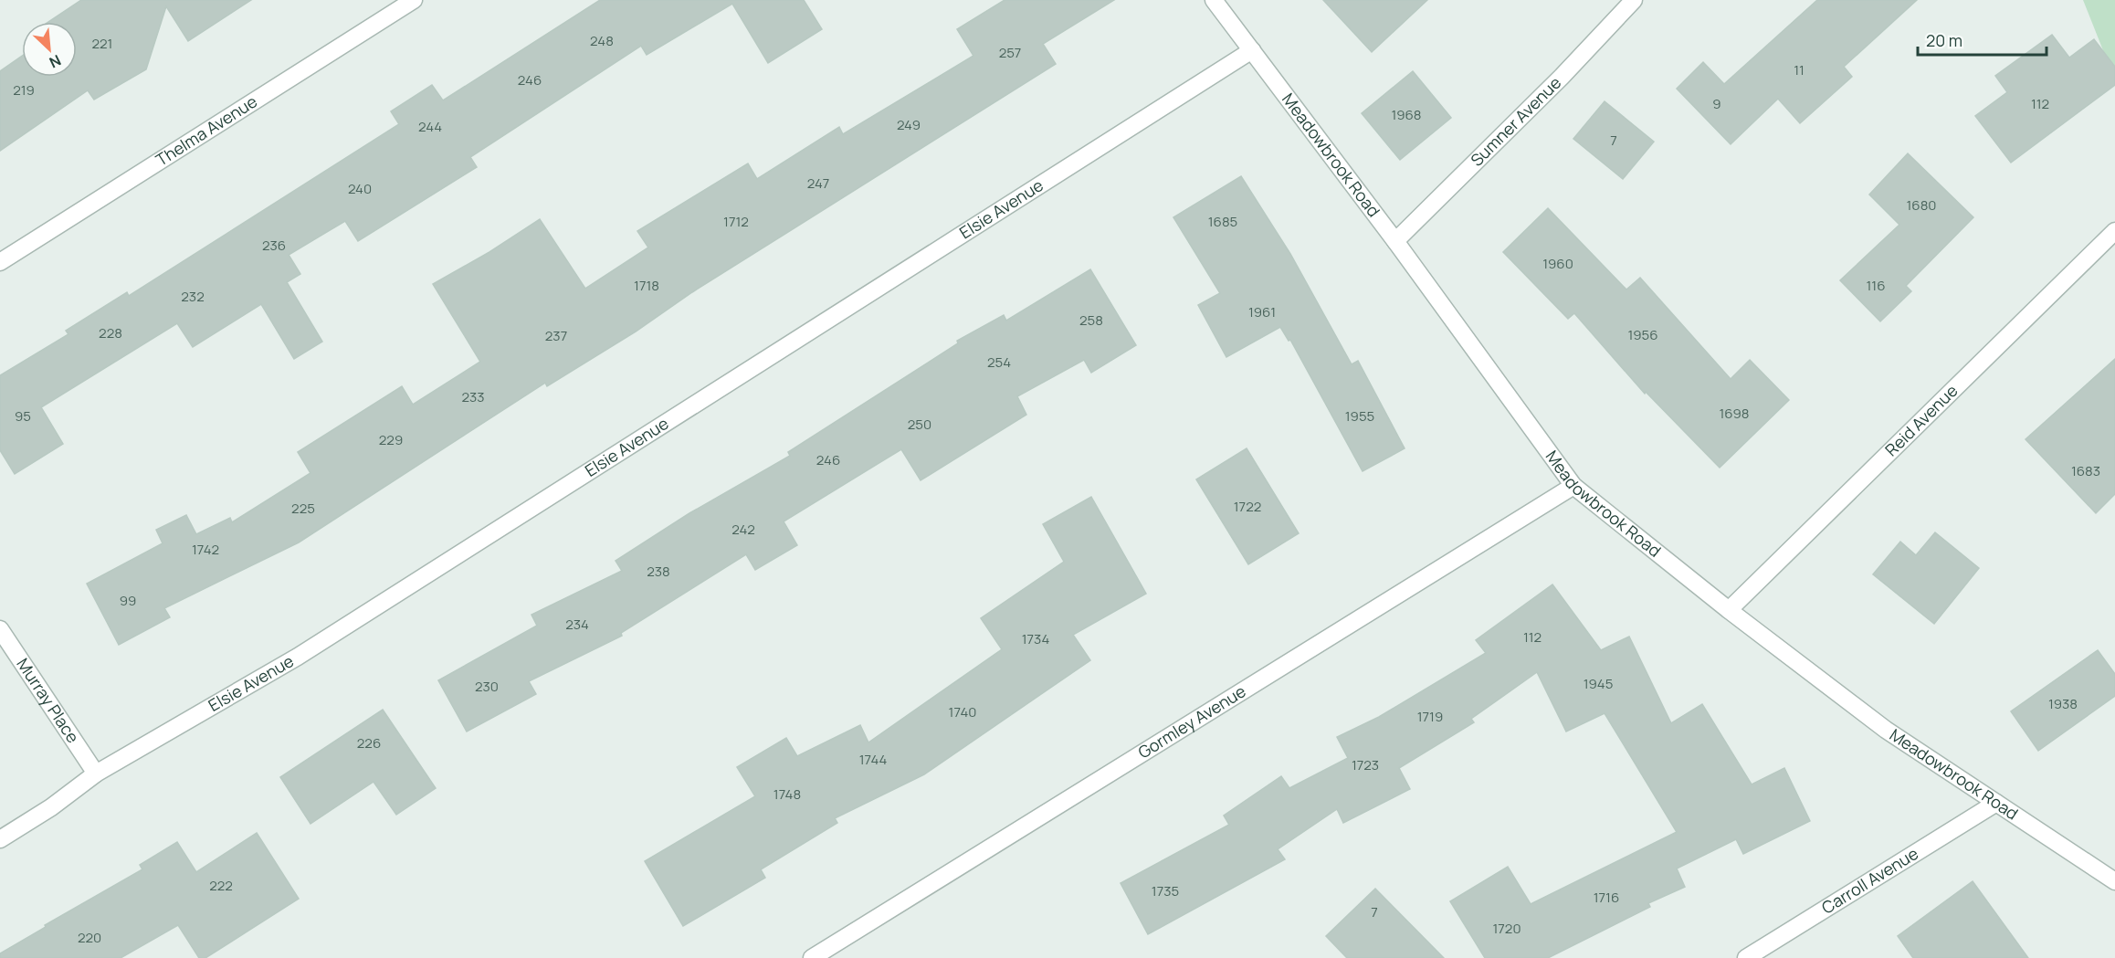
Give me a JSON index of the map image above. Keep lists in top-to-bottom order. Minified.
{"streets":{"street":["Sumner Avenue","Thelma Avenue","Meadowbrook Road","Elsie Avenue","Reid Avenue","Murray Place","Gormley Avenue","Carroll Avenue"]},"crossings":[["Sumner Avenue","Meadowbrook Road"],["Meadowbrook Road","Elsie Avenue"],["Meadowbrook Road","Reid Avenue"],["Meadowbrook Road","Gormley Avenue"],["Meadowbrook Road","Carroll Avenue"],["Elsie Avenue","Murray Place"]],"house_numbers":["248","221","257","11","246","219","9","112","1968","249","244","7","247","240","1680","1712","1685","236","1960","1718","116","232","1961","258","228","1956","237","254","233","1698","95","1955","250","229","246","1683","1722","225","242","1742","238","99","234","112","1734","1945","230","1938","1740","1719","226","1744","1723","1748","222","1735","1716","7","1720","220"],"scale_bar":"20 m","north":"bottom right"}
